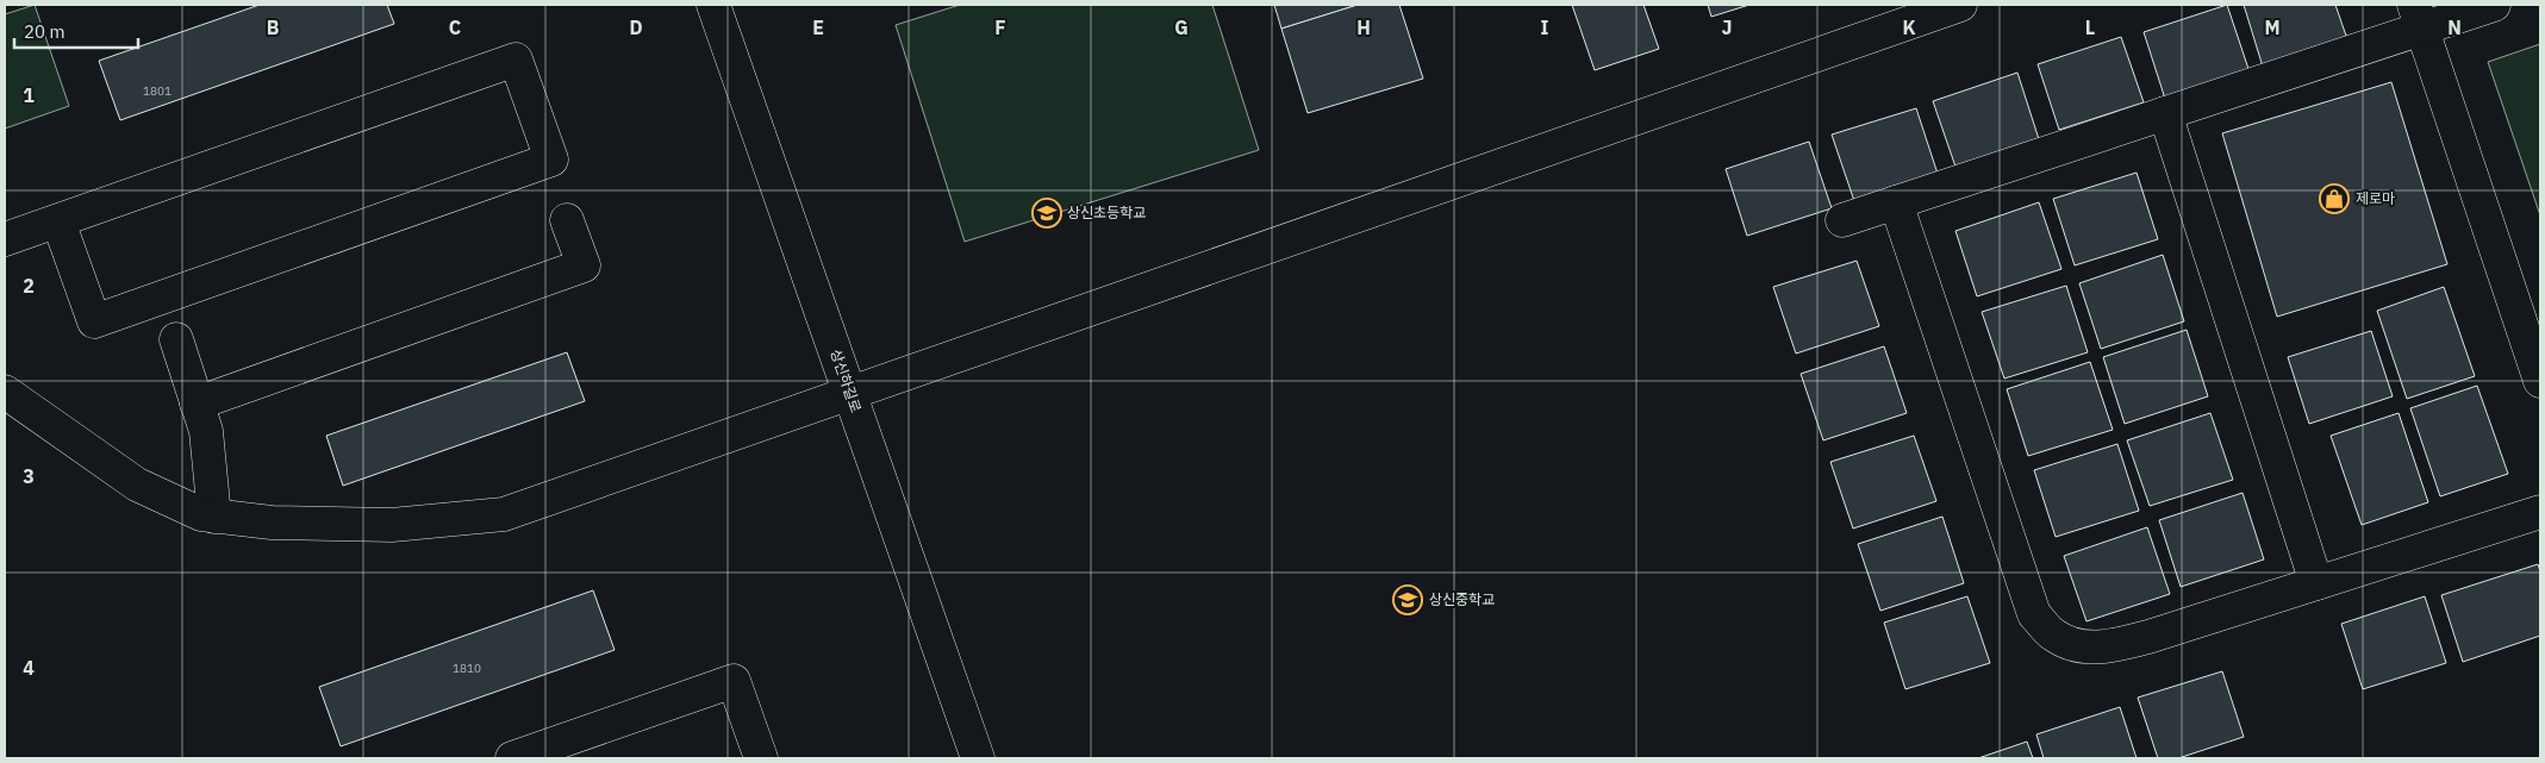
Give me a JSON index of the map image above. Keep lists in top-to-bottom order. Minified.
{"streets":{"street":["상신하길로"]},"places":{"shop":["제로마"],"school or university":["상신초등학교","상신중학교"]},"house_numbers":["1801","1810"],"scale_bar":"20 m","grid":{"columns":["B","C","D","E","F","G","H","I","J","K","L","M","N"],"rows":["1","2","3","4"]}}
